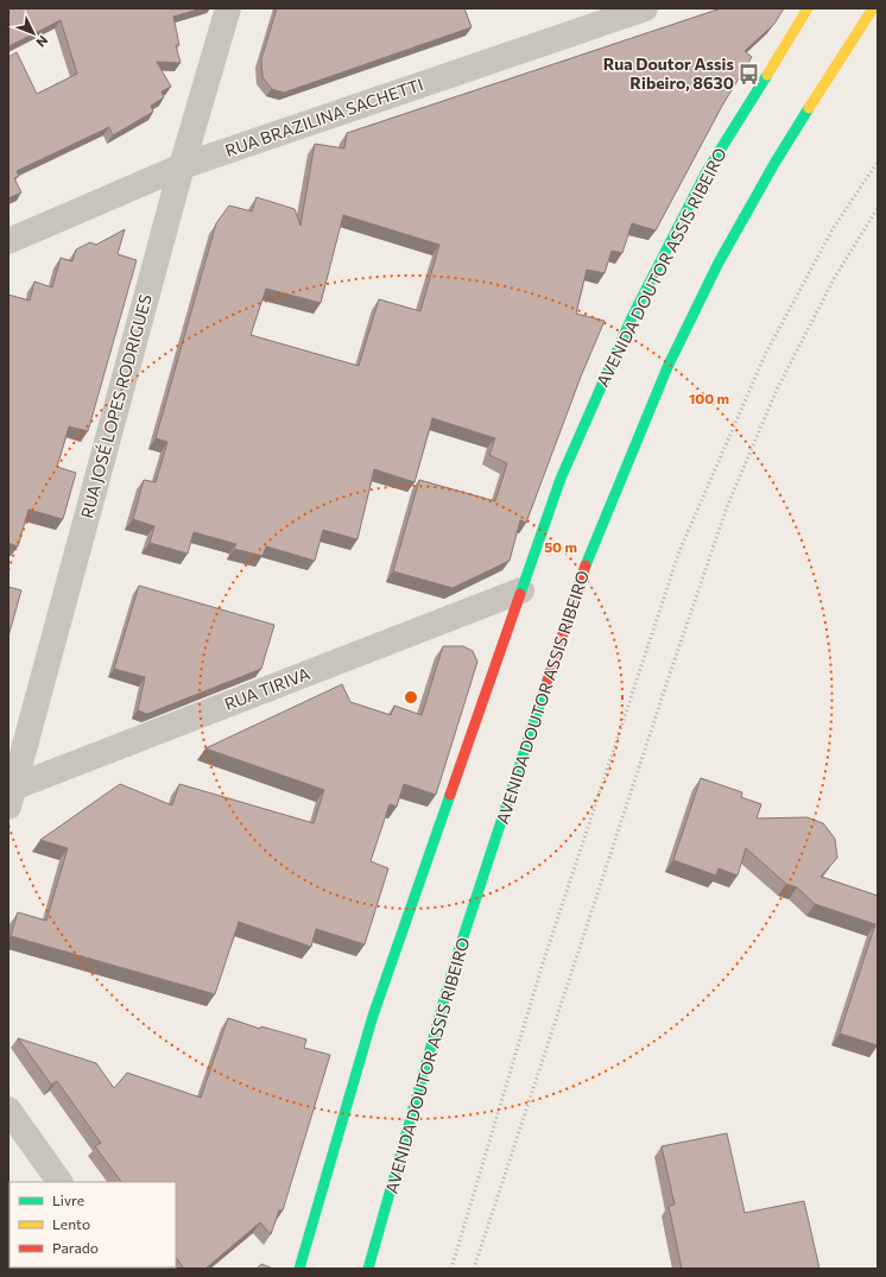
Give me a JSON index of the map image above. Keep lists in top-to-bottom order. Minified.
{"streets":{"main road":["AVENIDA DOUTOR ASSIS RIBEIRO"],"street":["RUA BRAZILINA SACHETTI","RUA JOSÉ LOPES RODRIGUES","RUA TIRIVA"]},"crossings":[["RUA BRAZILINA SACHETTI","RUA JOSÉ LOPES RODRIGUES"],["AVENIDA DOUTOR ASSIS RIBEIRO","RUA TIRIVA"],["RUA JOSÉ LOPES RODRIGUES","RUA TIRIVA"]],"places":{"bus stop":["Rua Doutor Assis Ribeiro, 8630"]},"legend":["Livre","Lento","Parado"],"north":"bottom right","rings":["100 m","50 m"]}
